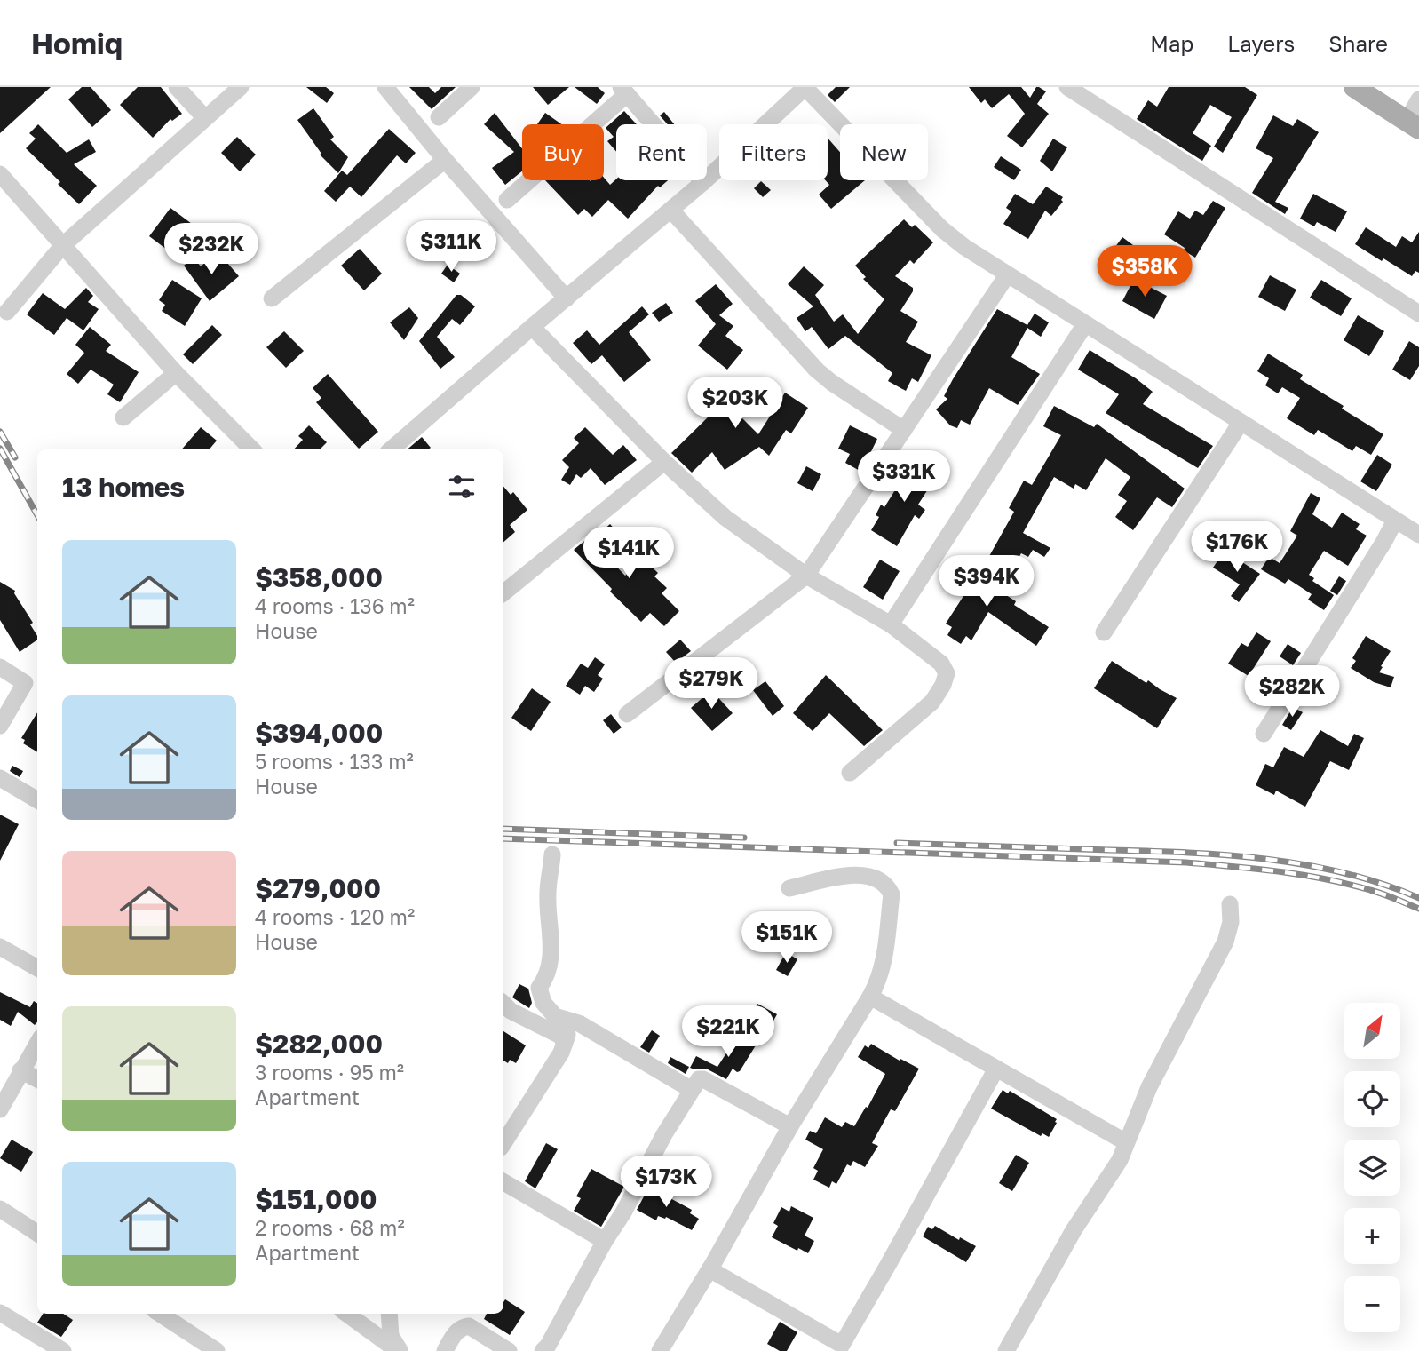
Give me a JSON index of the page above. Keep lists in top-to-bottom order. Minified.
{"north":"top right","page":{"header":"Homiq","nav":["Map","Layers","Share"],"chip":["Buy","Rent","Filters","New"],"price":["$311K","$232K","$358K","$203K","$331K","$176K","$141K","$394K","$279K","$282K","$151K","$221K","$173K"],"heading":"13 homes","list":[{"name":"$358,000","note":"4 rooms · 136 m² · House"},{"name":"$394,000","note":"5 rooms · 133 m² · House"},{"name":"$279,000","note":"4 rooms · 120 m² · House"},{"name":"$282,000","note":"3 rooms · 95 m² · Apartment"},{"name":"$151,000","note":"2 rooms · 68 m² · Apartment"}],"map_buttons":["+","−"]}}
